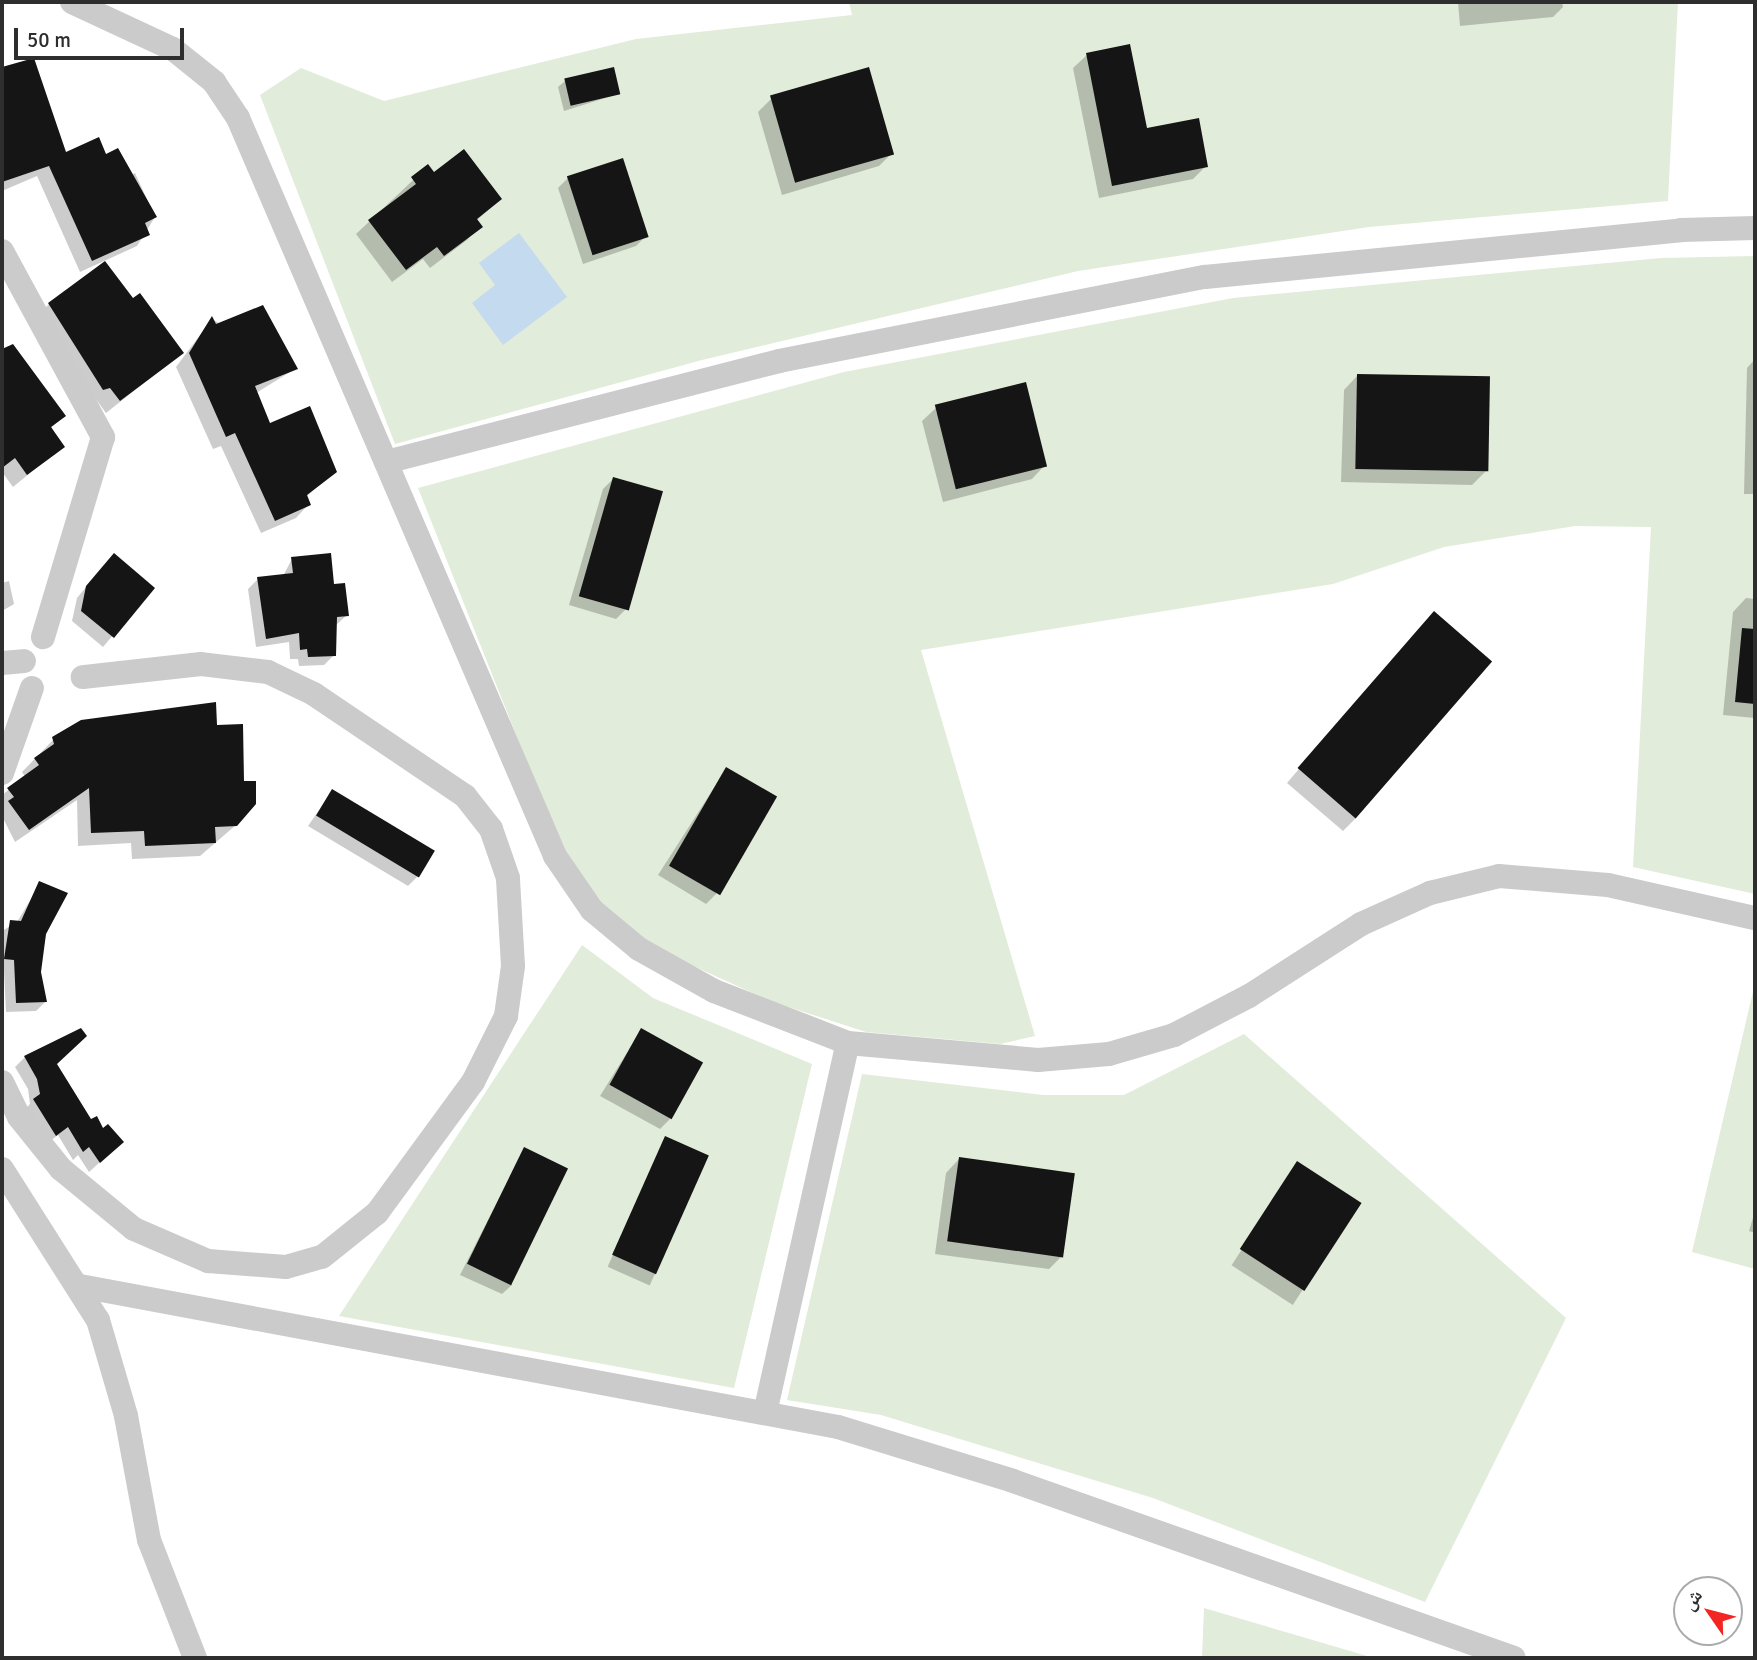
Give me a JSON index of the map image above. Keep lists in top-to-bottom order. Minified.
{"scale_bar":"50 m","north":"top left"}
